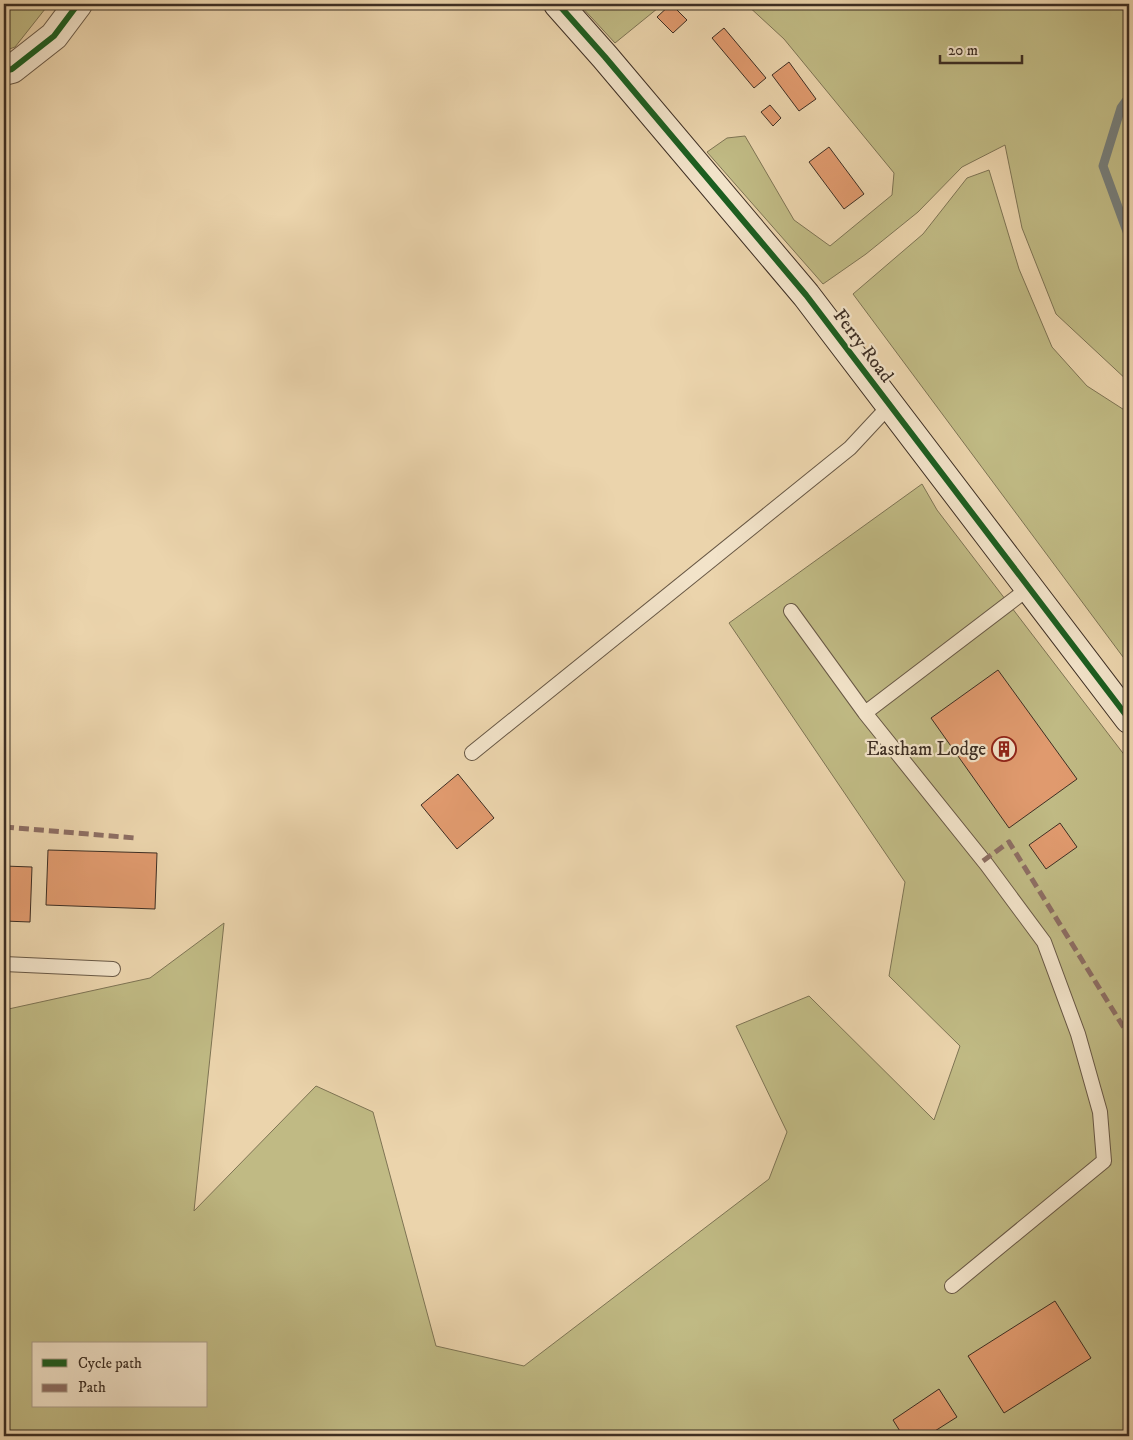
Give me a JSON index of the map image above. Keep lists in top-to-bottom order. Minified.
{"streets":{"street":["Ferry Road"]},"places":{"building":["Eastham Lodge"]},"legend":["Cycle path","Path"],"scale_bar":"20 m"}
